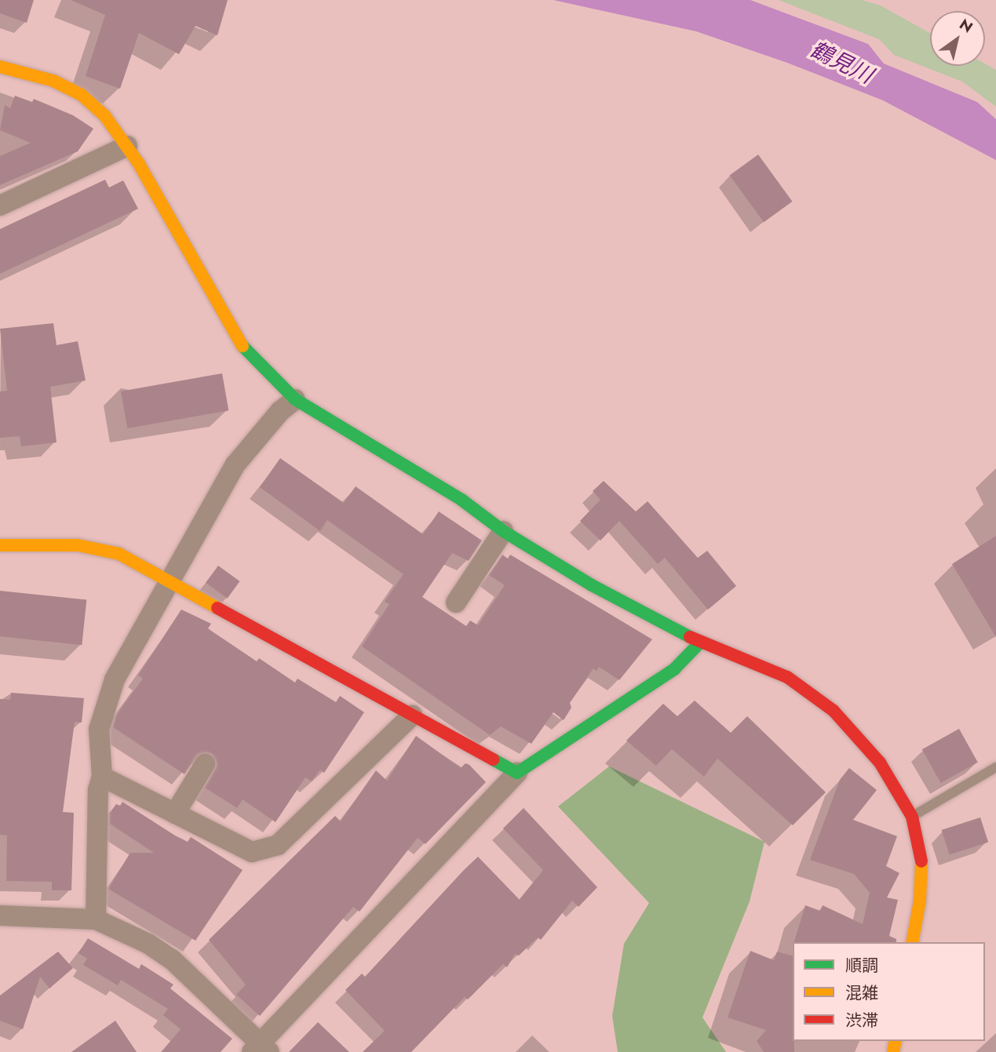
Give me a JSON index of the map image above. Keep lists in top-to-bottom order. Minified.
{"water":["鶴見川"],"legend":["順調","混雑","渋滞"],"north":"top right"}
